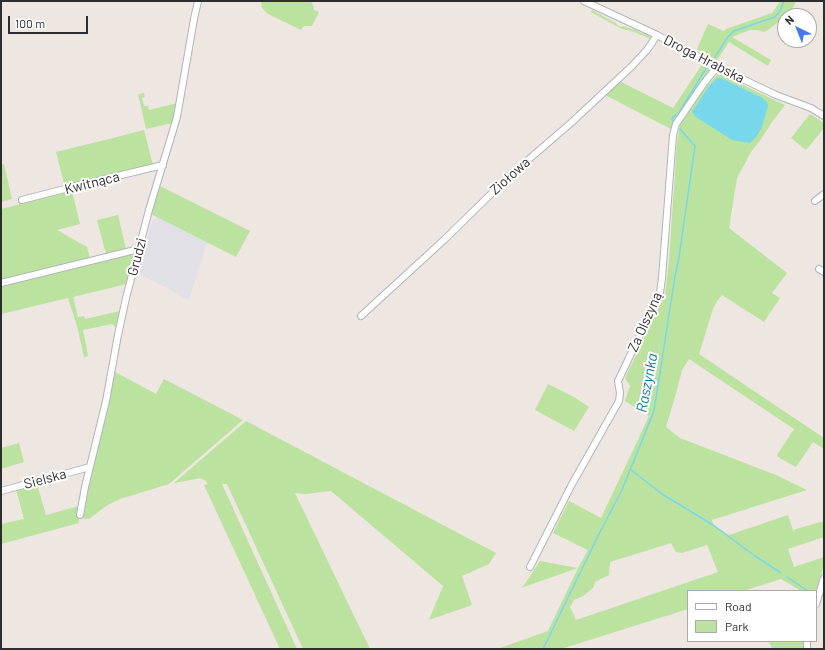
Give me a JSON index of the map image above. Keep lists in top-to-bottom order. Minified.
{"streets":{"street":["Droga Hrabska","Ziołowa","Kwitnąca","Grudzi","Za Olszyną","Sielska"]},"crossings":[["Droga Hrabska","Ziołowa"],["Droga Hrabska","Za Olszyną"],["Kwitnąca","Grudzi"],["Grudzi","Sielska"]],"water":["Raszynka"],"legend":["Road","Park"],"scale_bar":"100 m","north":"top left"}
